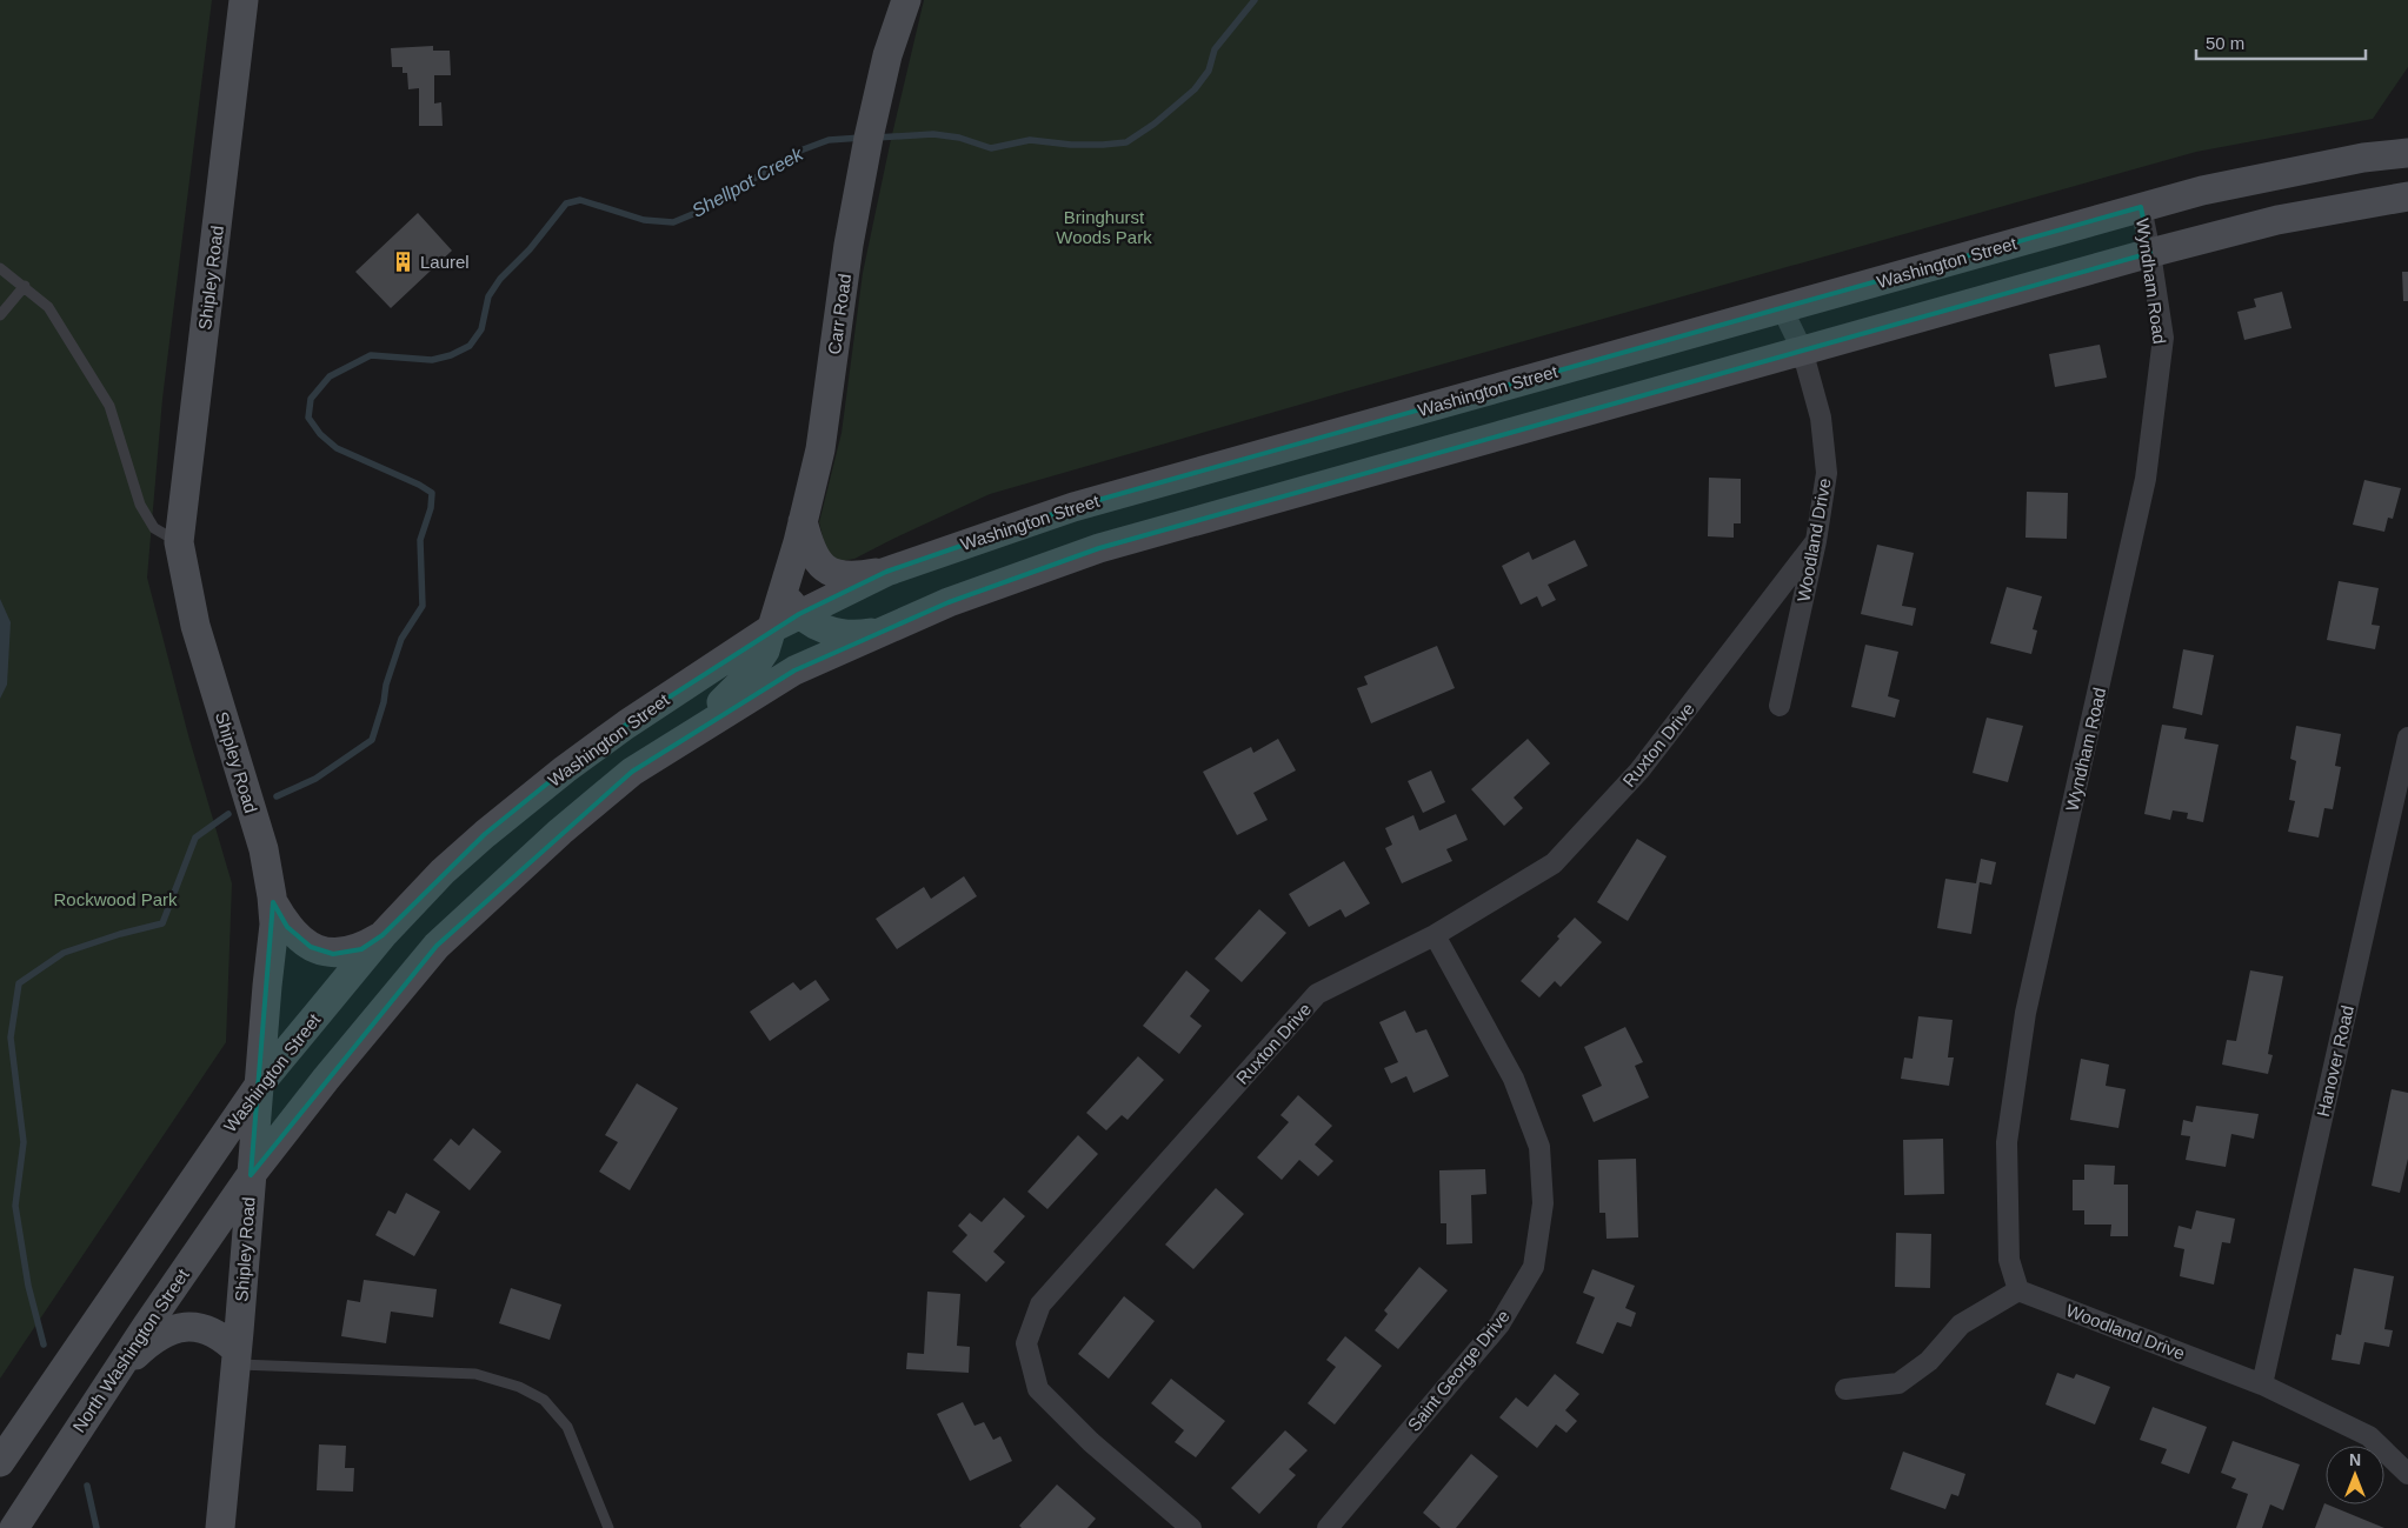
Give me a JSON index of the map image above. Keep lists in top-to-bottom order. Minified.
{"streets":{"main road":["Washington Street","Shipley Road","Carr Road","North Washington Street"],"street":["Wyndham Road","Woodland Drive","Ruxton Drive","Hanover Road","Saint George Drive"]},"crossings":[["Washington Street","Shipley Road"],["Washington Street","Wyndham Road"],["Washington Street","Carr Road"],["Washington Street","Woodland Drive"],["Shipley Road","North Washington Street"],["Wyndham Road","Woodland Drive"],["Woodland Drive","Ruxton Drive"],["Woodland Drive","Hanover Road"],["Ruxton Drive","Saint George Drive"]],"water":["Shellpot Creek"],"parks":["Bringhurst Woods Park","Rockwood Park"],"places":{"building":["Laurel"]},"scale_bar":"50 m","north":"top"}
